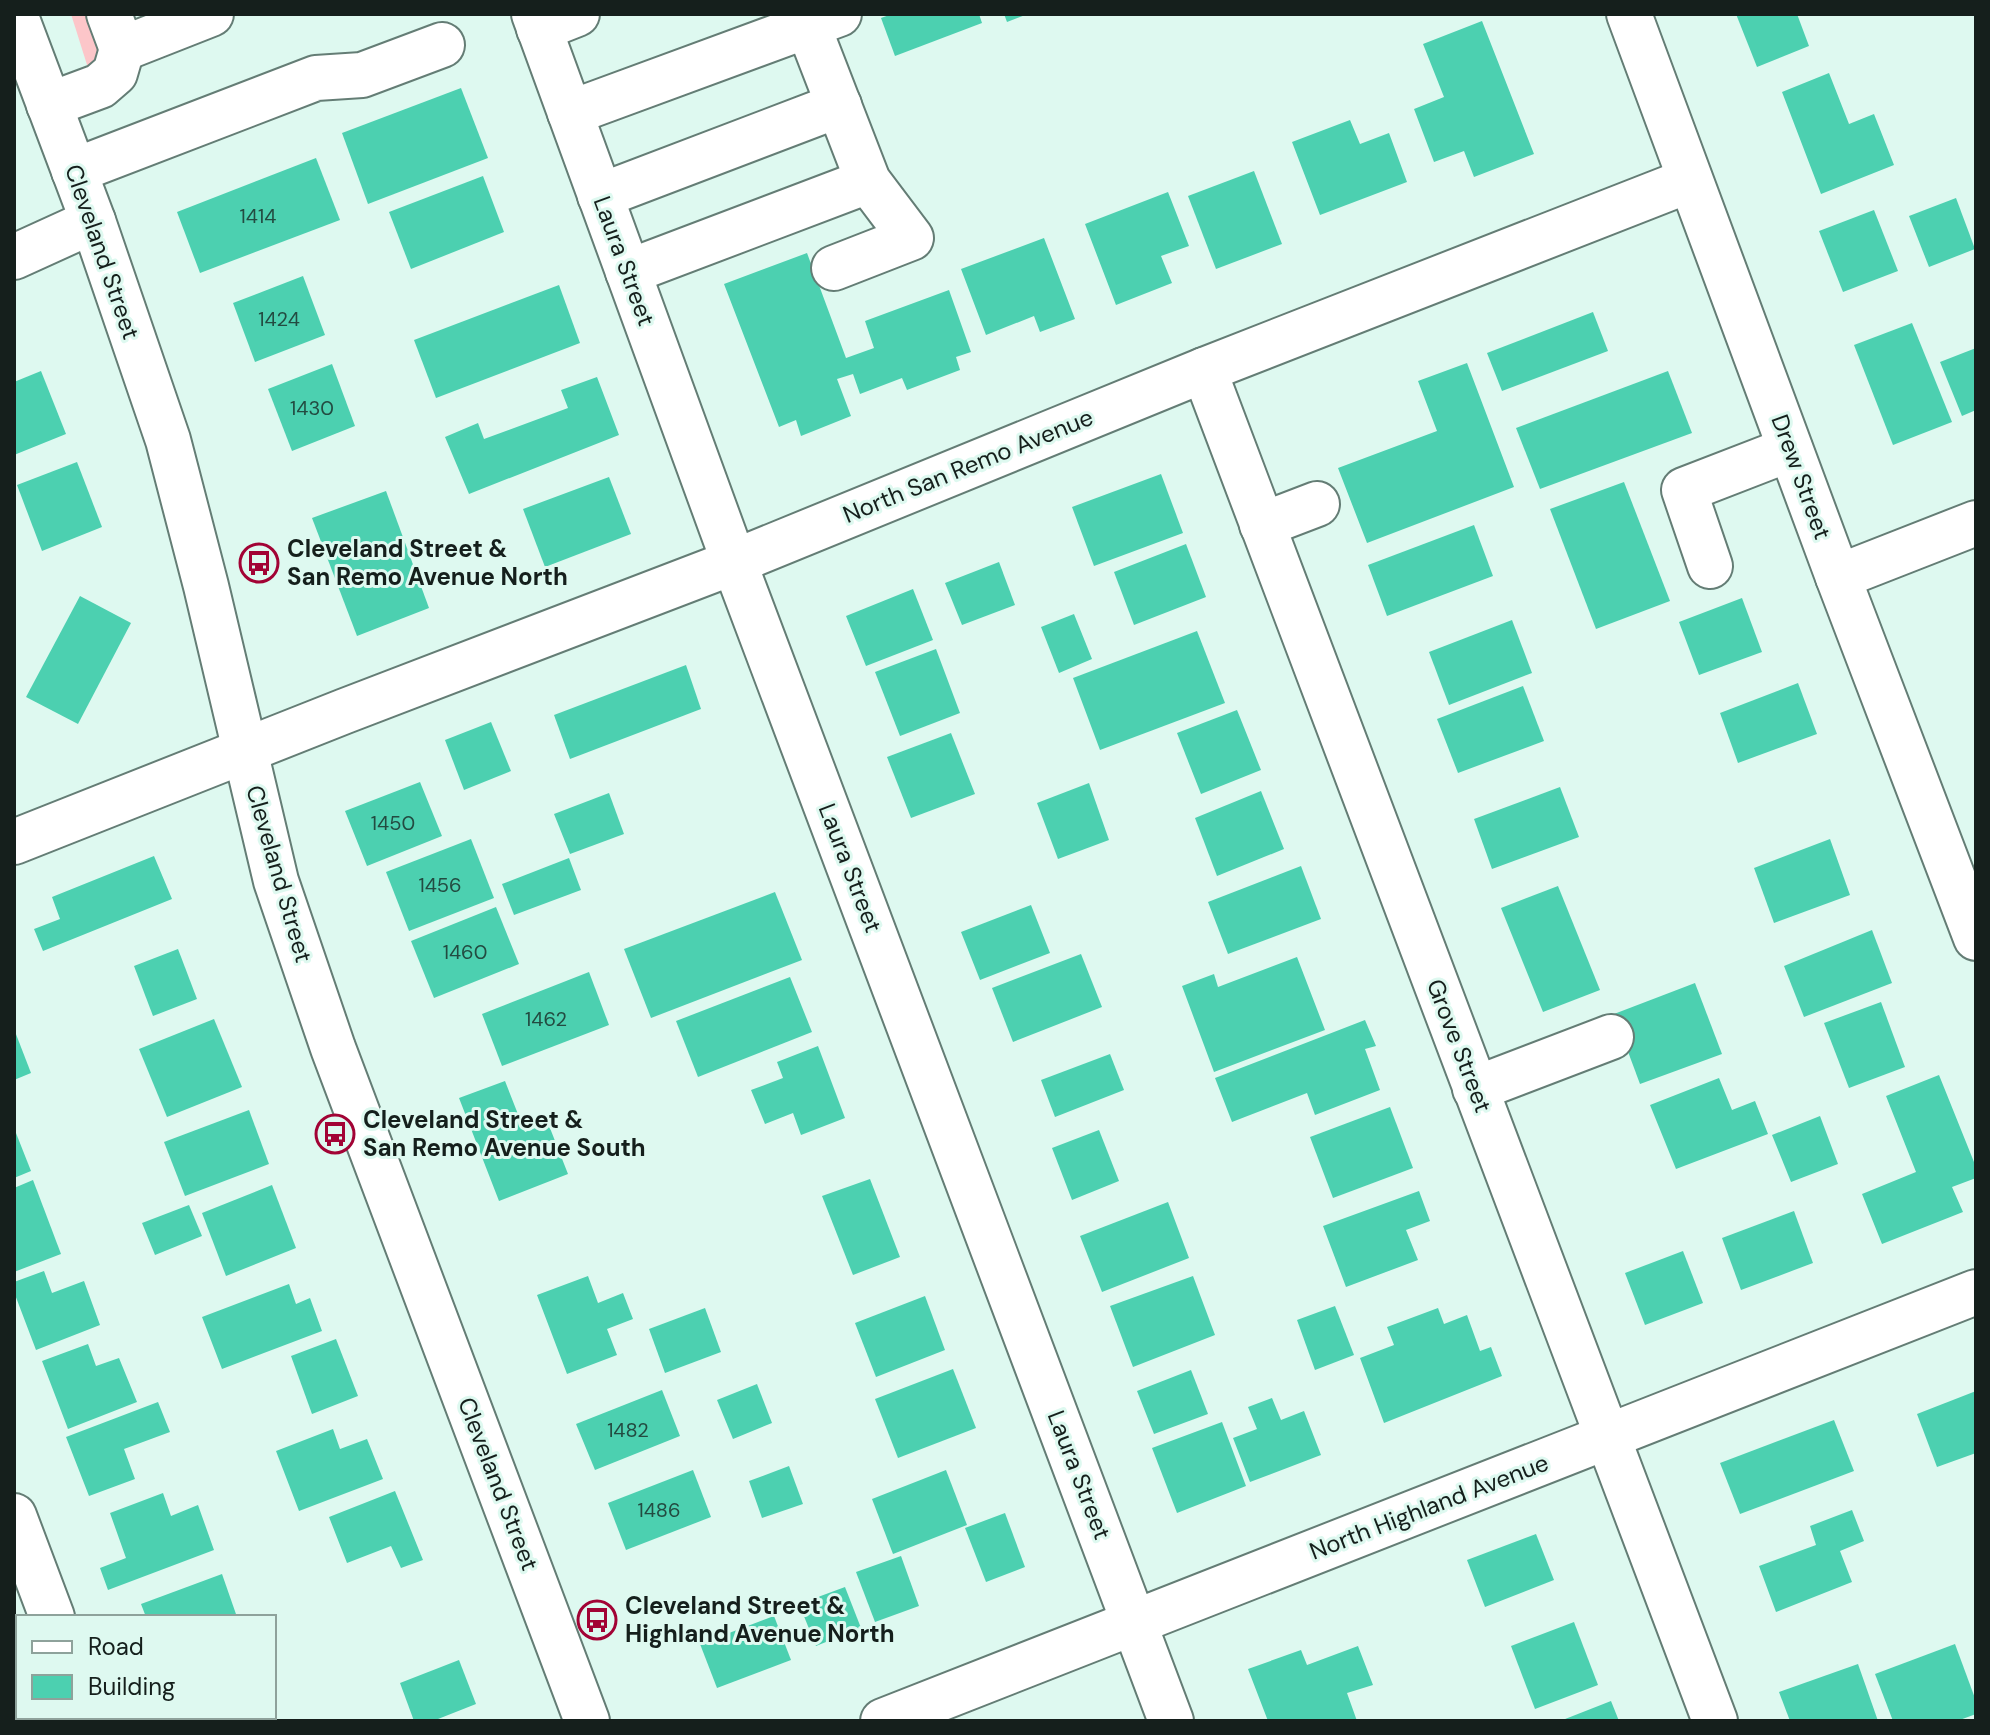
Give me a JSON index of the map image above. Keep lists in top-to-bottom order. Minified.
{"streets":{"street":["Cleveland Street","Laura Street","North San Remo Avenue","Drew Street","Grove Street","North Highland Avenue"]},"crossings":[["Cleveland Street","North San Remo Avenue"],["Laura Street","North San Remo Avenue"],["Laura Street","North Highland Avenue"],["North San Remo Avenue","Drew Street"],["North San Remo Avenue","Grove Street"],["Grove Street","North Highland Avenue"]],"places":{"bus stop":["Cleveland Street & San Remo Avenue North","Cleveland Street & San Remo Avenue South","Cleveland Street & Highland Avenue North"]},"house_numbers":["1414","1424","1430","1450","1456","1460","1462","1482","1486"],"legend":["Road","Building"]}
